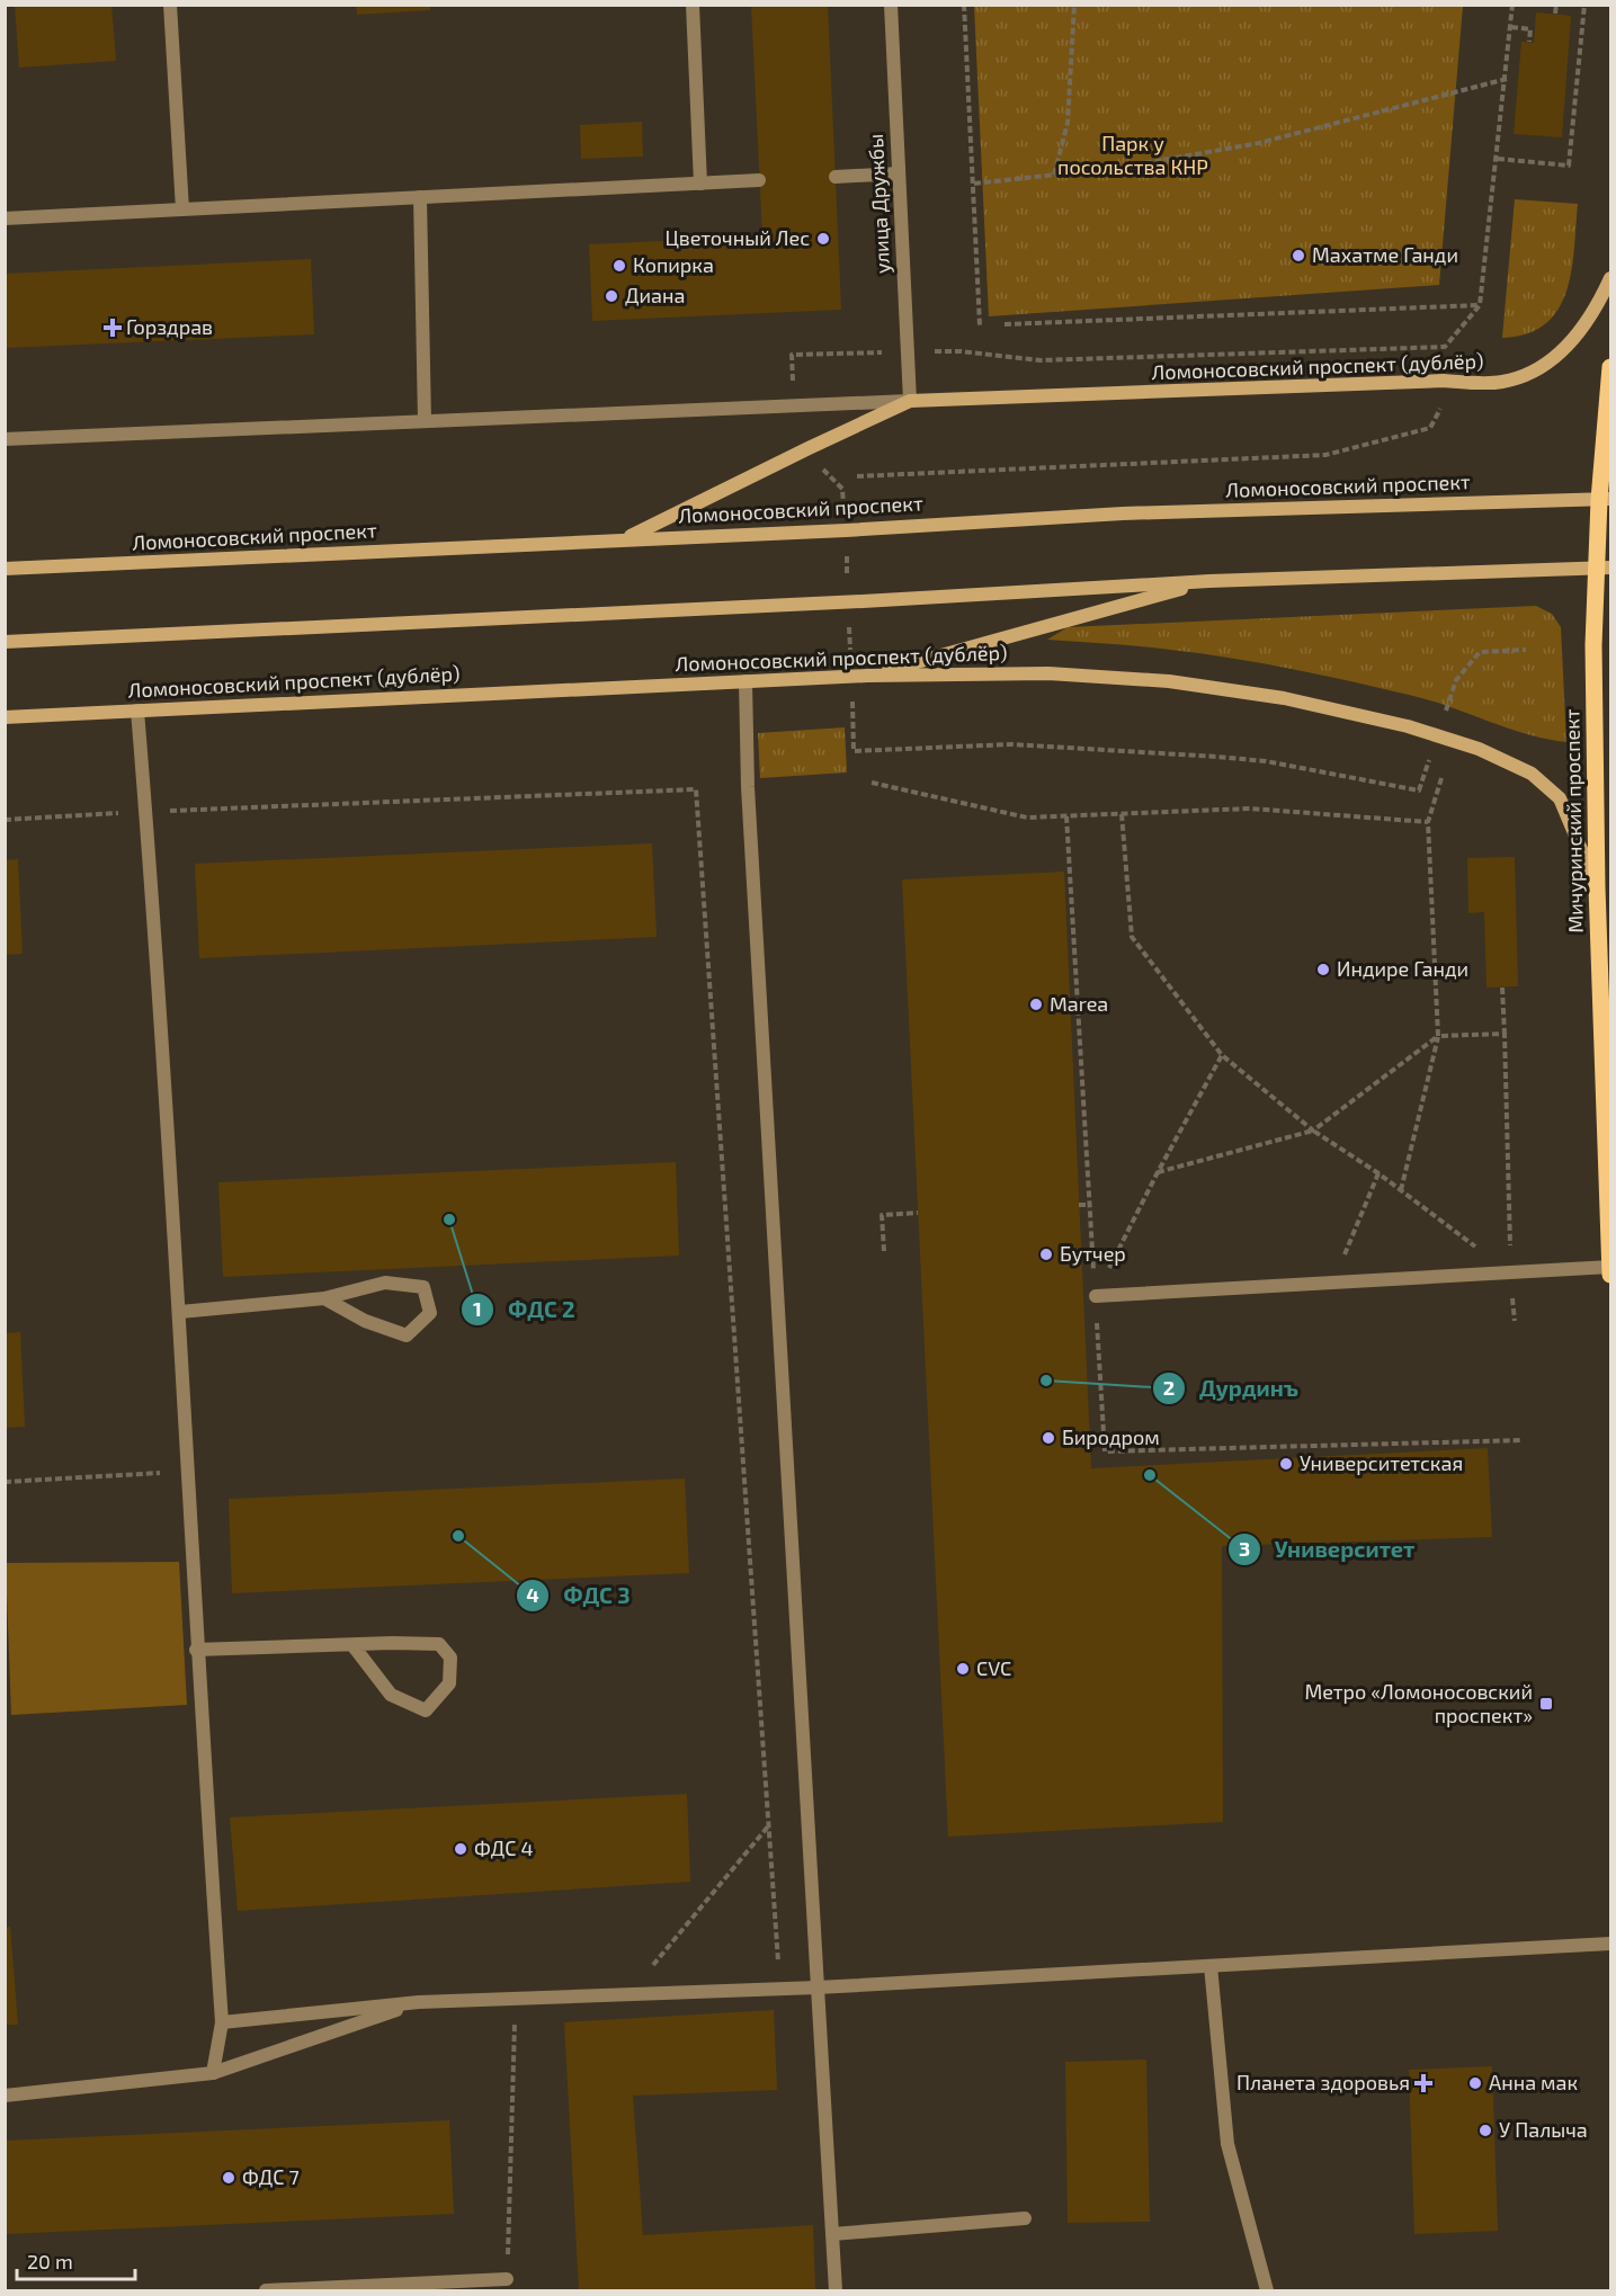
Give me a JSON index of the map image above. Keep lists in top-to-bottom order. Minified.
{"streets":{"main road":["Ломоносовский проспект (дублёр)","Ломоносовский проспект","Мичуринский проспект"],"street":["улица Дружбы"]},"crossings":[["улица Дружбы","Ломоносовский проспект (дублёр)"],["Ломоносовский проспект (дублёр)","Мичуринский проспект"],["Ломоносовский проспект","Мичуринский проспект"]],"parks":["Парк у посольства КНР"],"places":{"other":["Цветочный Лес","Махатме Ганди","Копирка","Диана","Индире Ганди","Marea","ФДС 2","Бутчер","Дурдинъ","Биродром","Университетская","Университет","ФДС 3","CVC","ФДС 4","Анна мак","У Палыча","ФДС 7"],"health":["Горздрав","Планета здоровья"],"transit":["Метро «Ломоносовский проспект»"]},"scale_bar":"20 m"}
